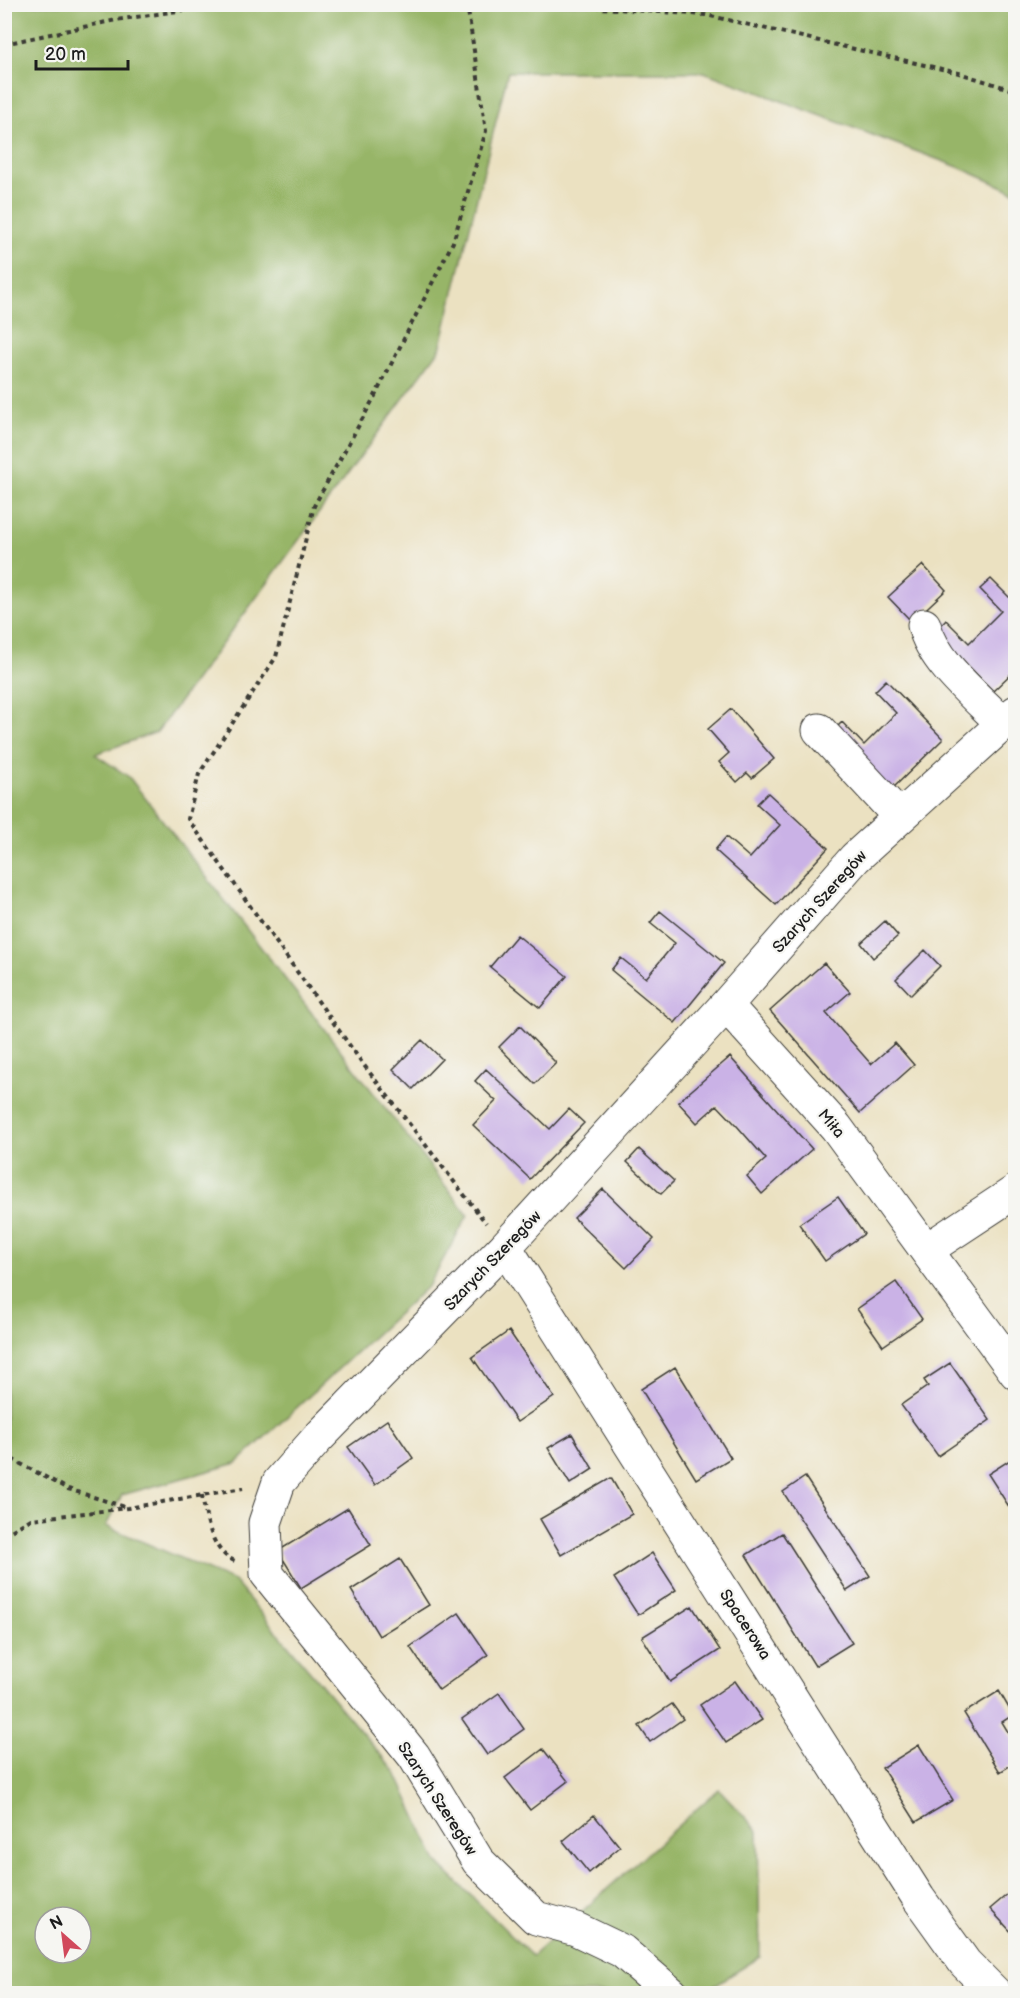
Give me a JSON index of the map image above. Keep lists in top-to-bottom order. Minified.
{"streets":{"street":["Szarych Szeregów","Miła","Spacerowa"]},"crossings":[["Szarych Szeregów","Miła"],["Szarych Szeregów","Spacerowa"]],"scale_bar":"20 m","north":"top left"}
